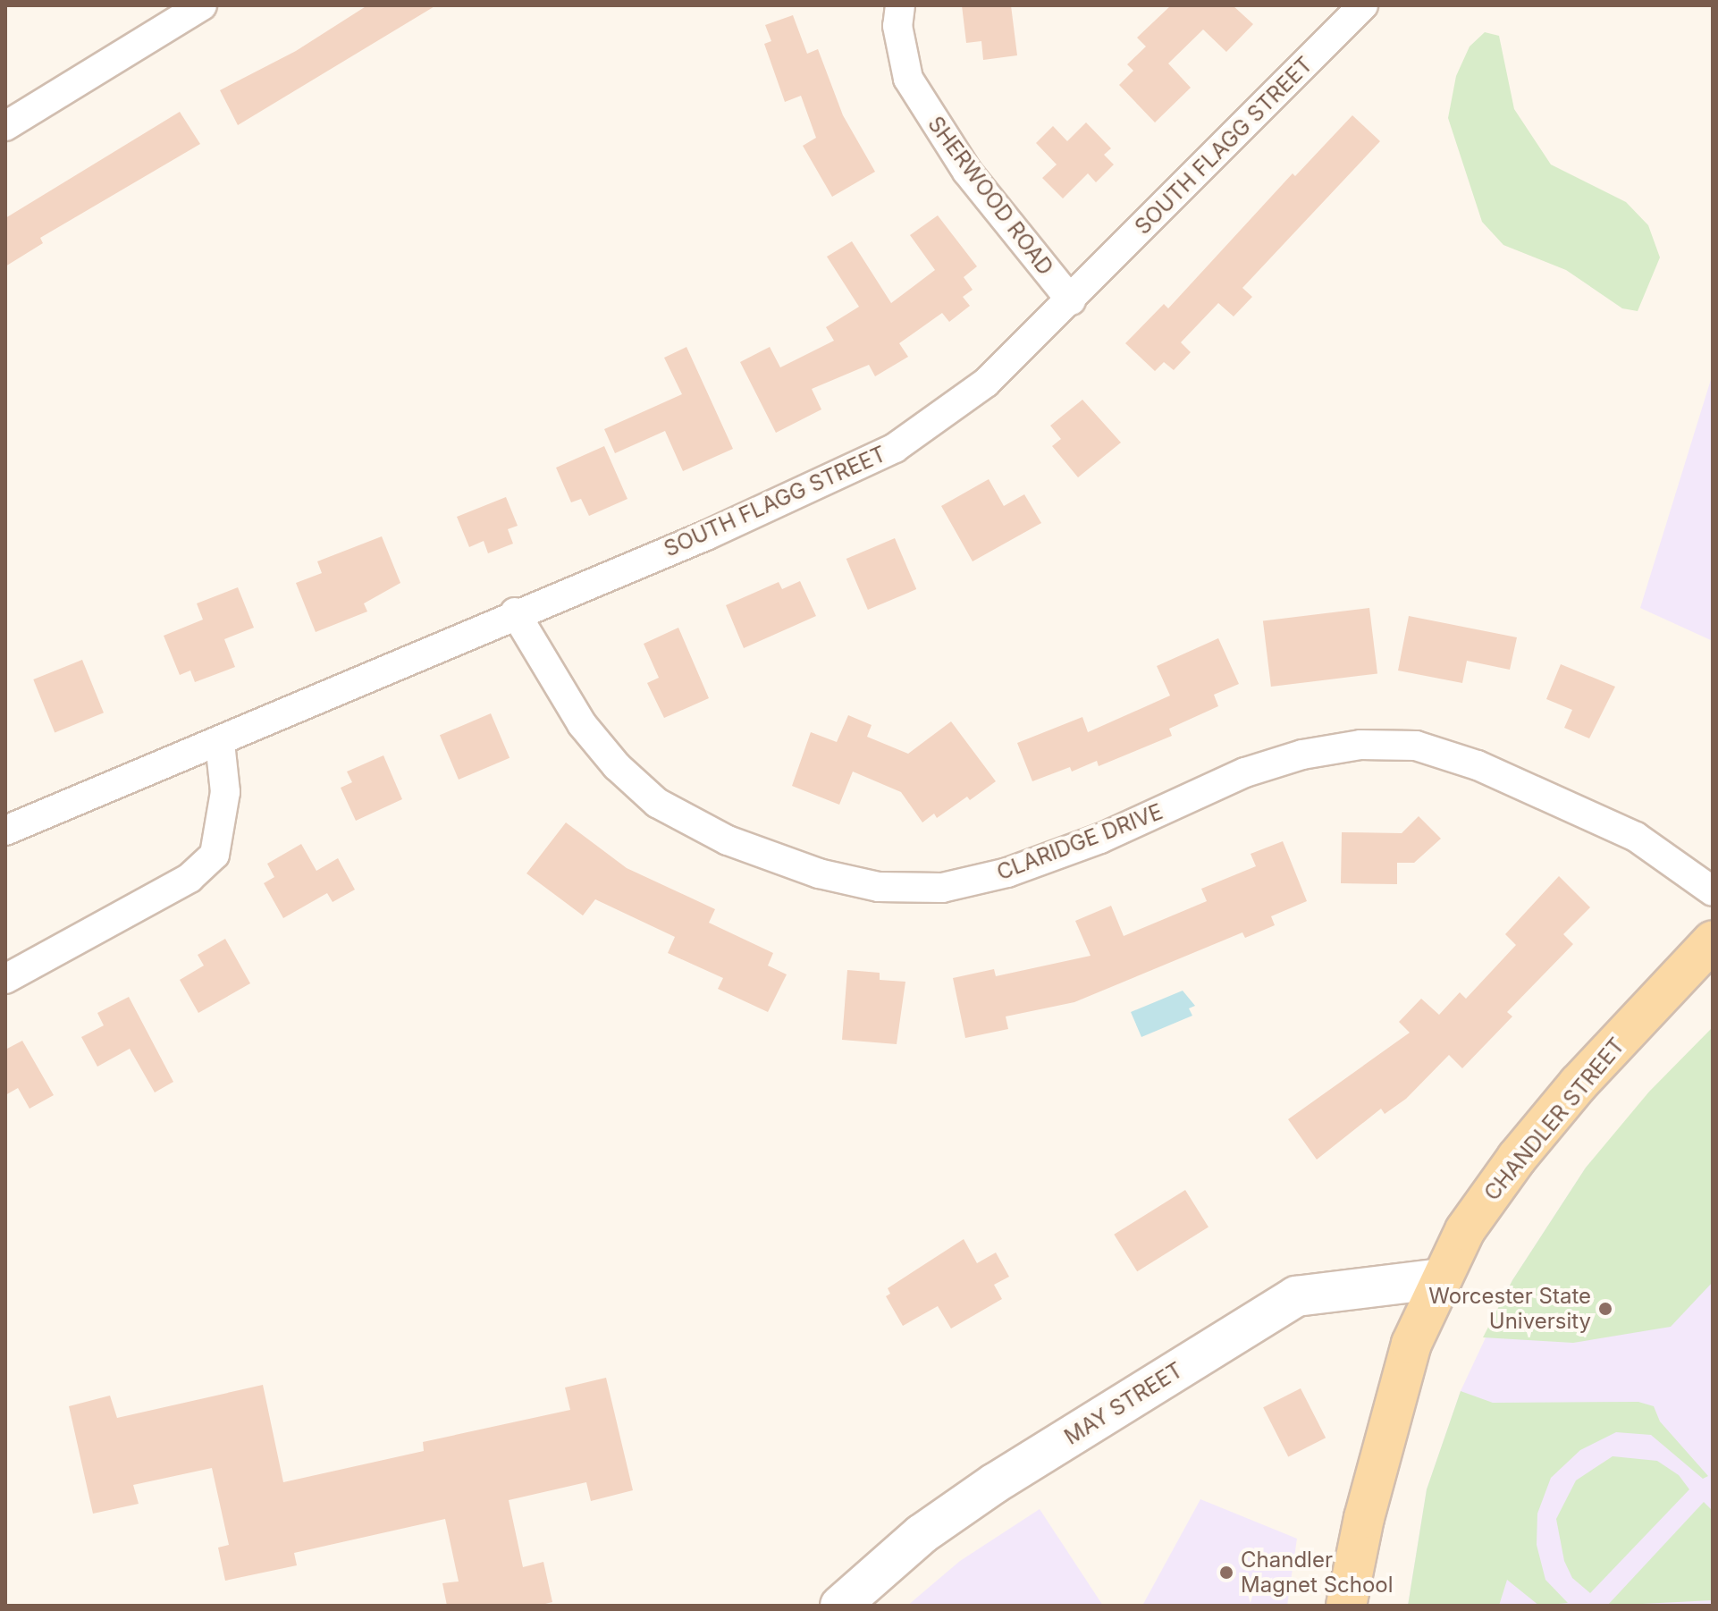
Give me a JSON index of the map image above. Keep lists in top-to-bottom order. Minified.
{"streets":{"main road":["CHANDLER STREET"],"street":["SOUTH FLAGG STREET","SHERWOOD ROAD","CLARIDGE DRIVE","MAY STREET"]},"crossings":[["SOUTH FLAGG STREET","SHERWOOD ROAD"],["SOUTH FLAGG STREET","CLARIDGE DRIVE"],["CHANDLER STREET","MAY STREET"]],"places":["Worcester State University","Chandler Magnet School"]}
